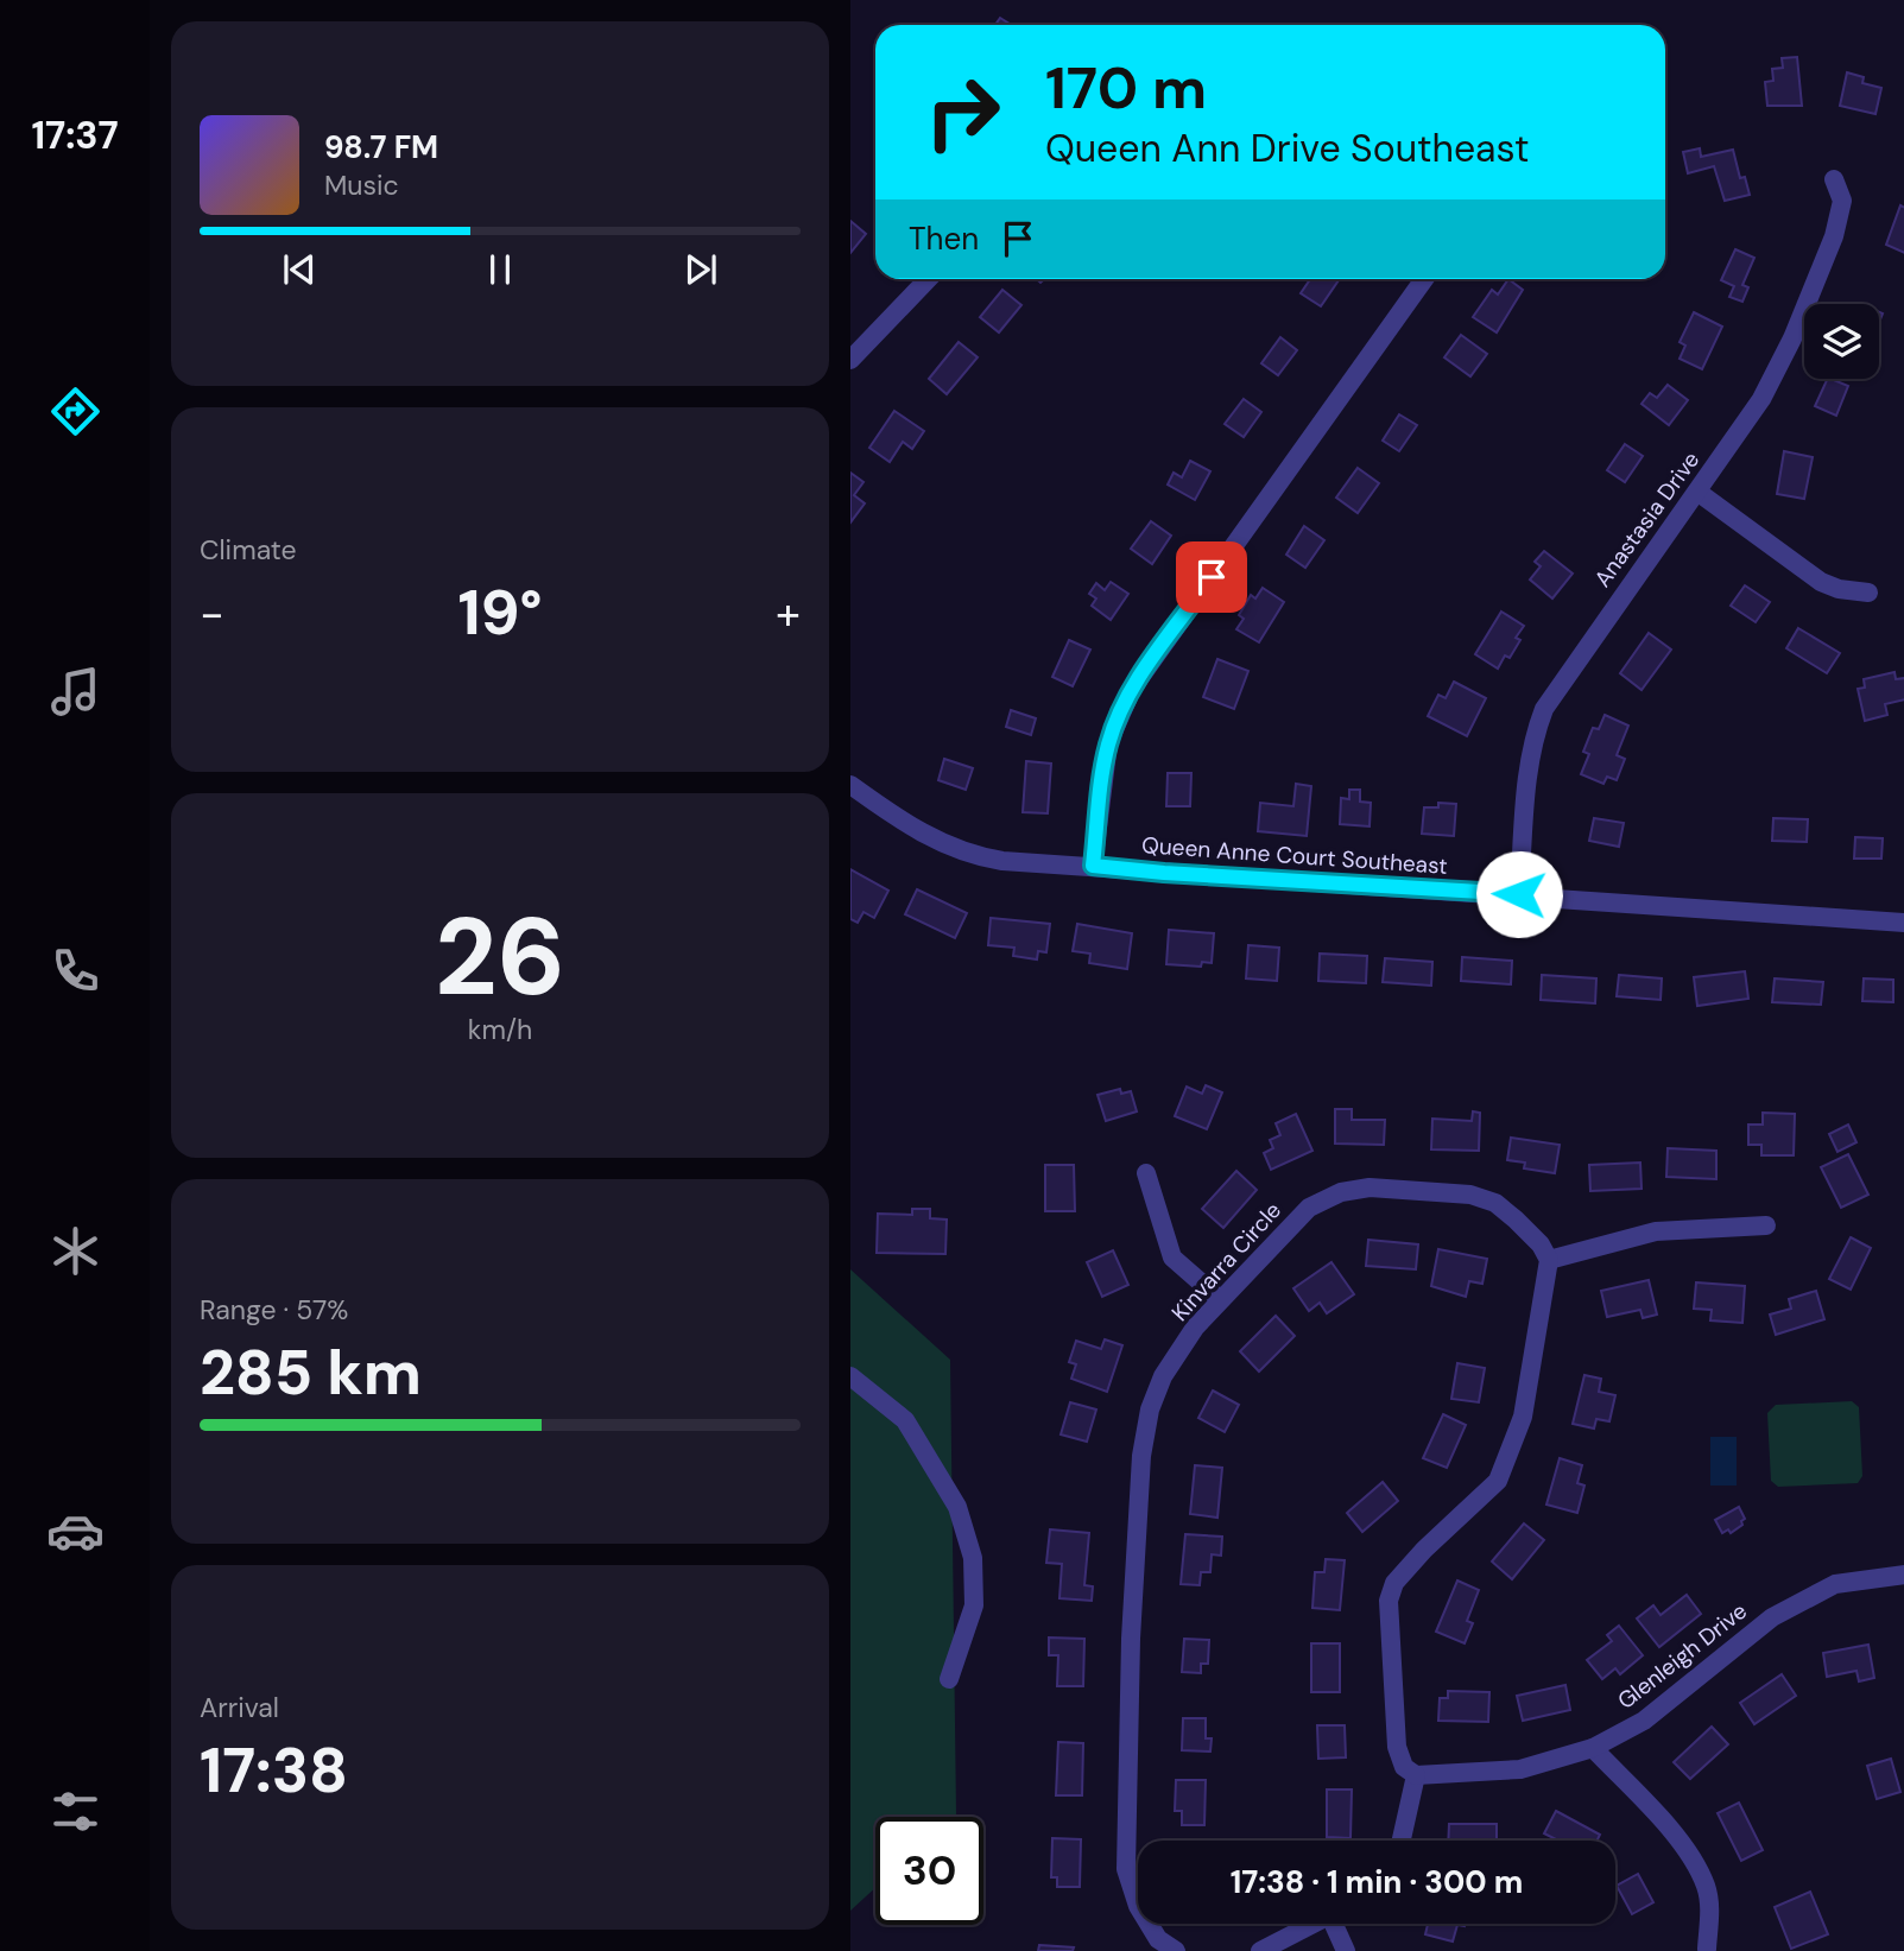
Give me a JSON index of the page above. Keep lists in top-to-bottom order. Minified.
{"streets":{"street":["Anastasia Drive","Queen Anne Court Southeast","Kinvarra Circle","Glenleigh Drive"]},"crossings":[["Anastasia Drive","Queen Anne Court Southeast"]],"page":{"tabs":"17:37","turn":["170 m","Queen Ann Drive Southeast"],"song":["98.7 FM","Music"],"then":"Then","tile":["Climate",["26","km/h"],["Range · 57%","285 km"],["Arrival","17:38"]],"heat":["−","19°","+"],"limit":"30","trip":"17:38 · 1 min · 300 m"}}
